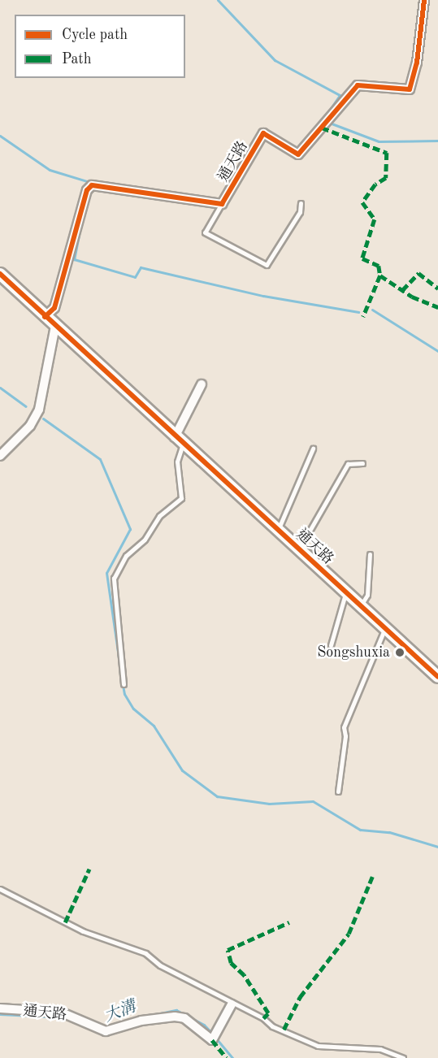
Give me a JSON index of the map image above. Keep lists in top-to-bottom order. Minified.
{"streets":{"street":["通天路"]},"water":["大溝"],"places":["Songshuxia"],"legend":["Cycle path","Path"]}
